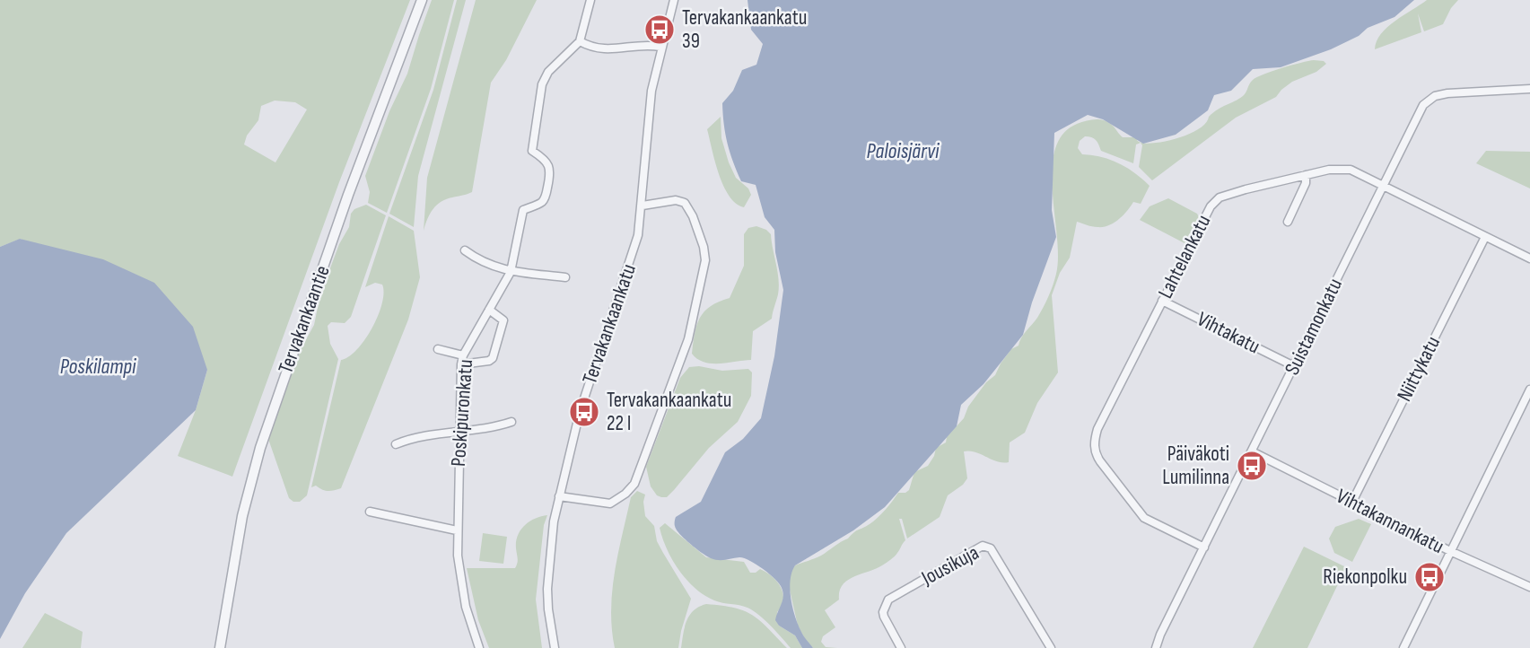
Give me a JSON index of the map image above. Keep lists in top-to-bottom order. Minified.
{"streets":{"street":["Lahtelankatu","Tervakankaantie","Tervakankaankatu","Suistamonkatu","Vihtakatu","Niittykatu","Poskipuronkatu","Vihtakannankatu","Jousikuja"]},"crossings":[["Lahtelankatu","Suistamonkatu"],["Lahtelankatu","Vihtakatu"],["Lahtelankatu","Niittykatu"],["Suistamonkatu","Vihtakatu"],["Suistamonkatu","Vihtakannankatu"],["Niittykatu","Vihtakannankatu"]],"water":["Paloisjärvi","Poskilampi"],"places":{"bus stop":["Tervakankaankatu 39","Tervakankaankatu 22 I","Päiväkoti Lumilinna","Riekonpolku"]}}
